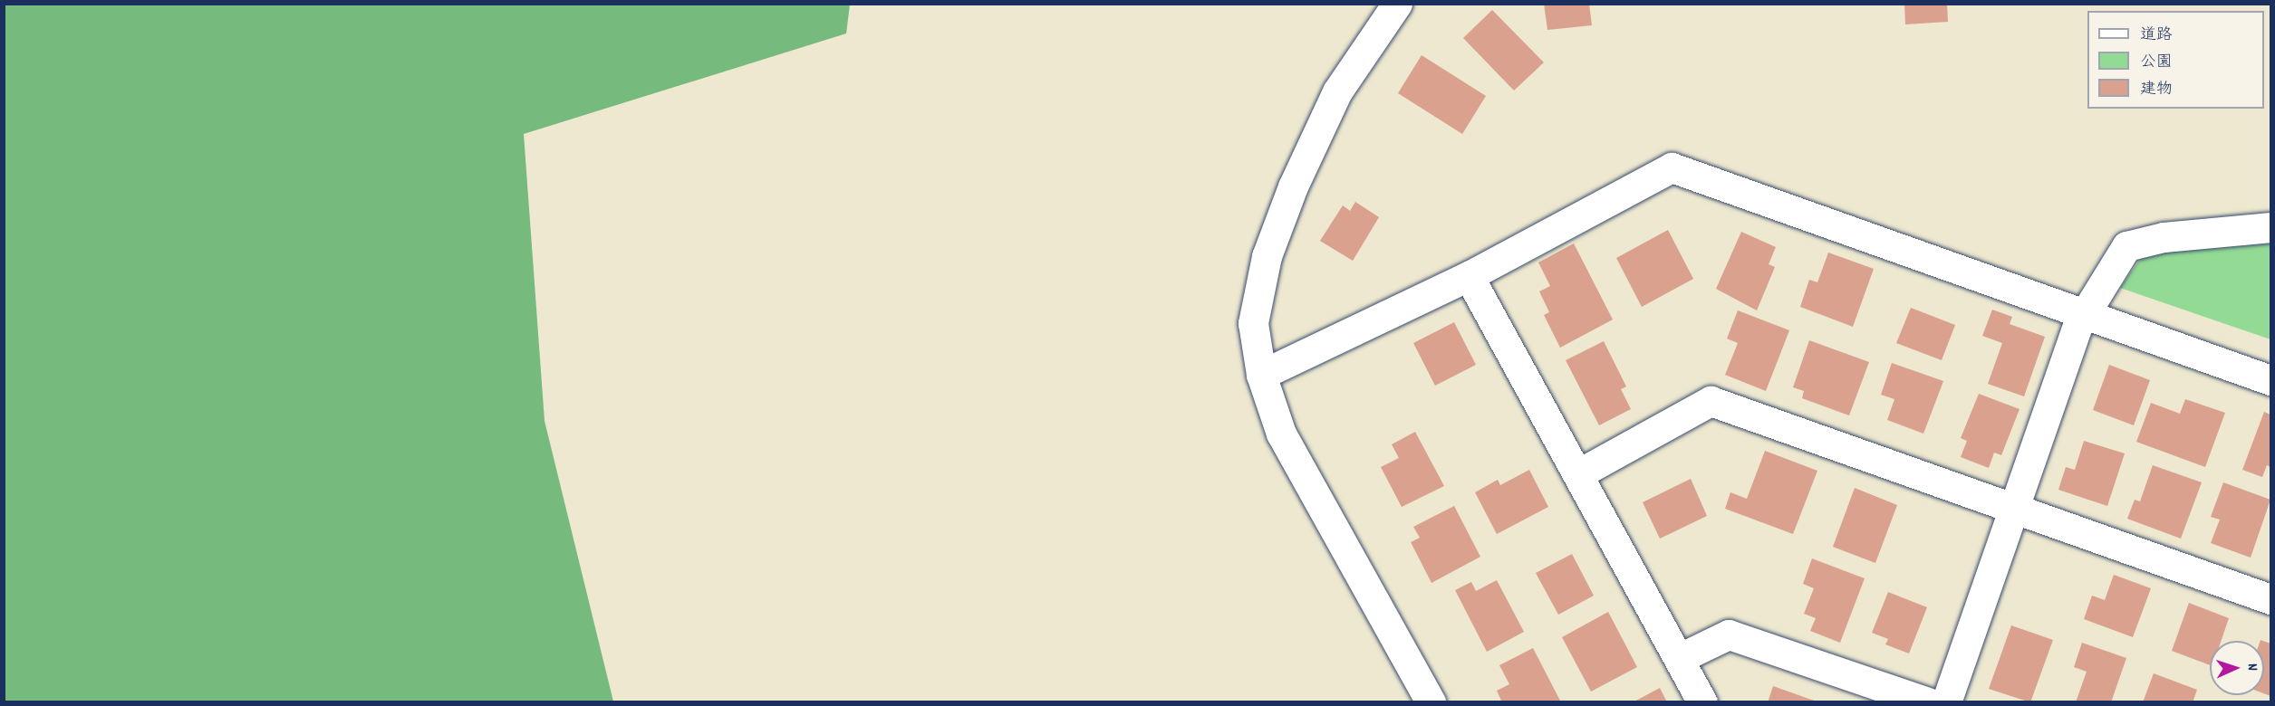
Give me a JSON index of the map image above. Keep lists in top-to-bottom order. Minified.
{"legend":["道路","公園","建物"],"north":"right"}
